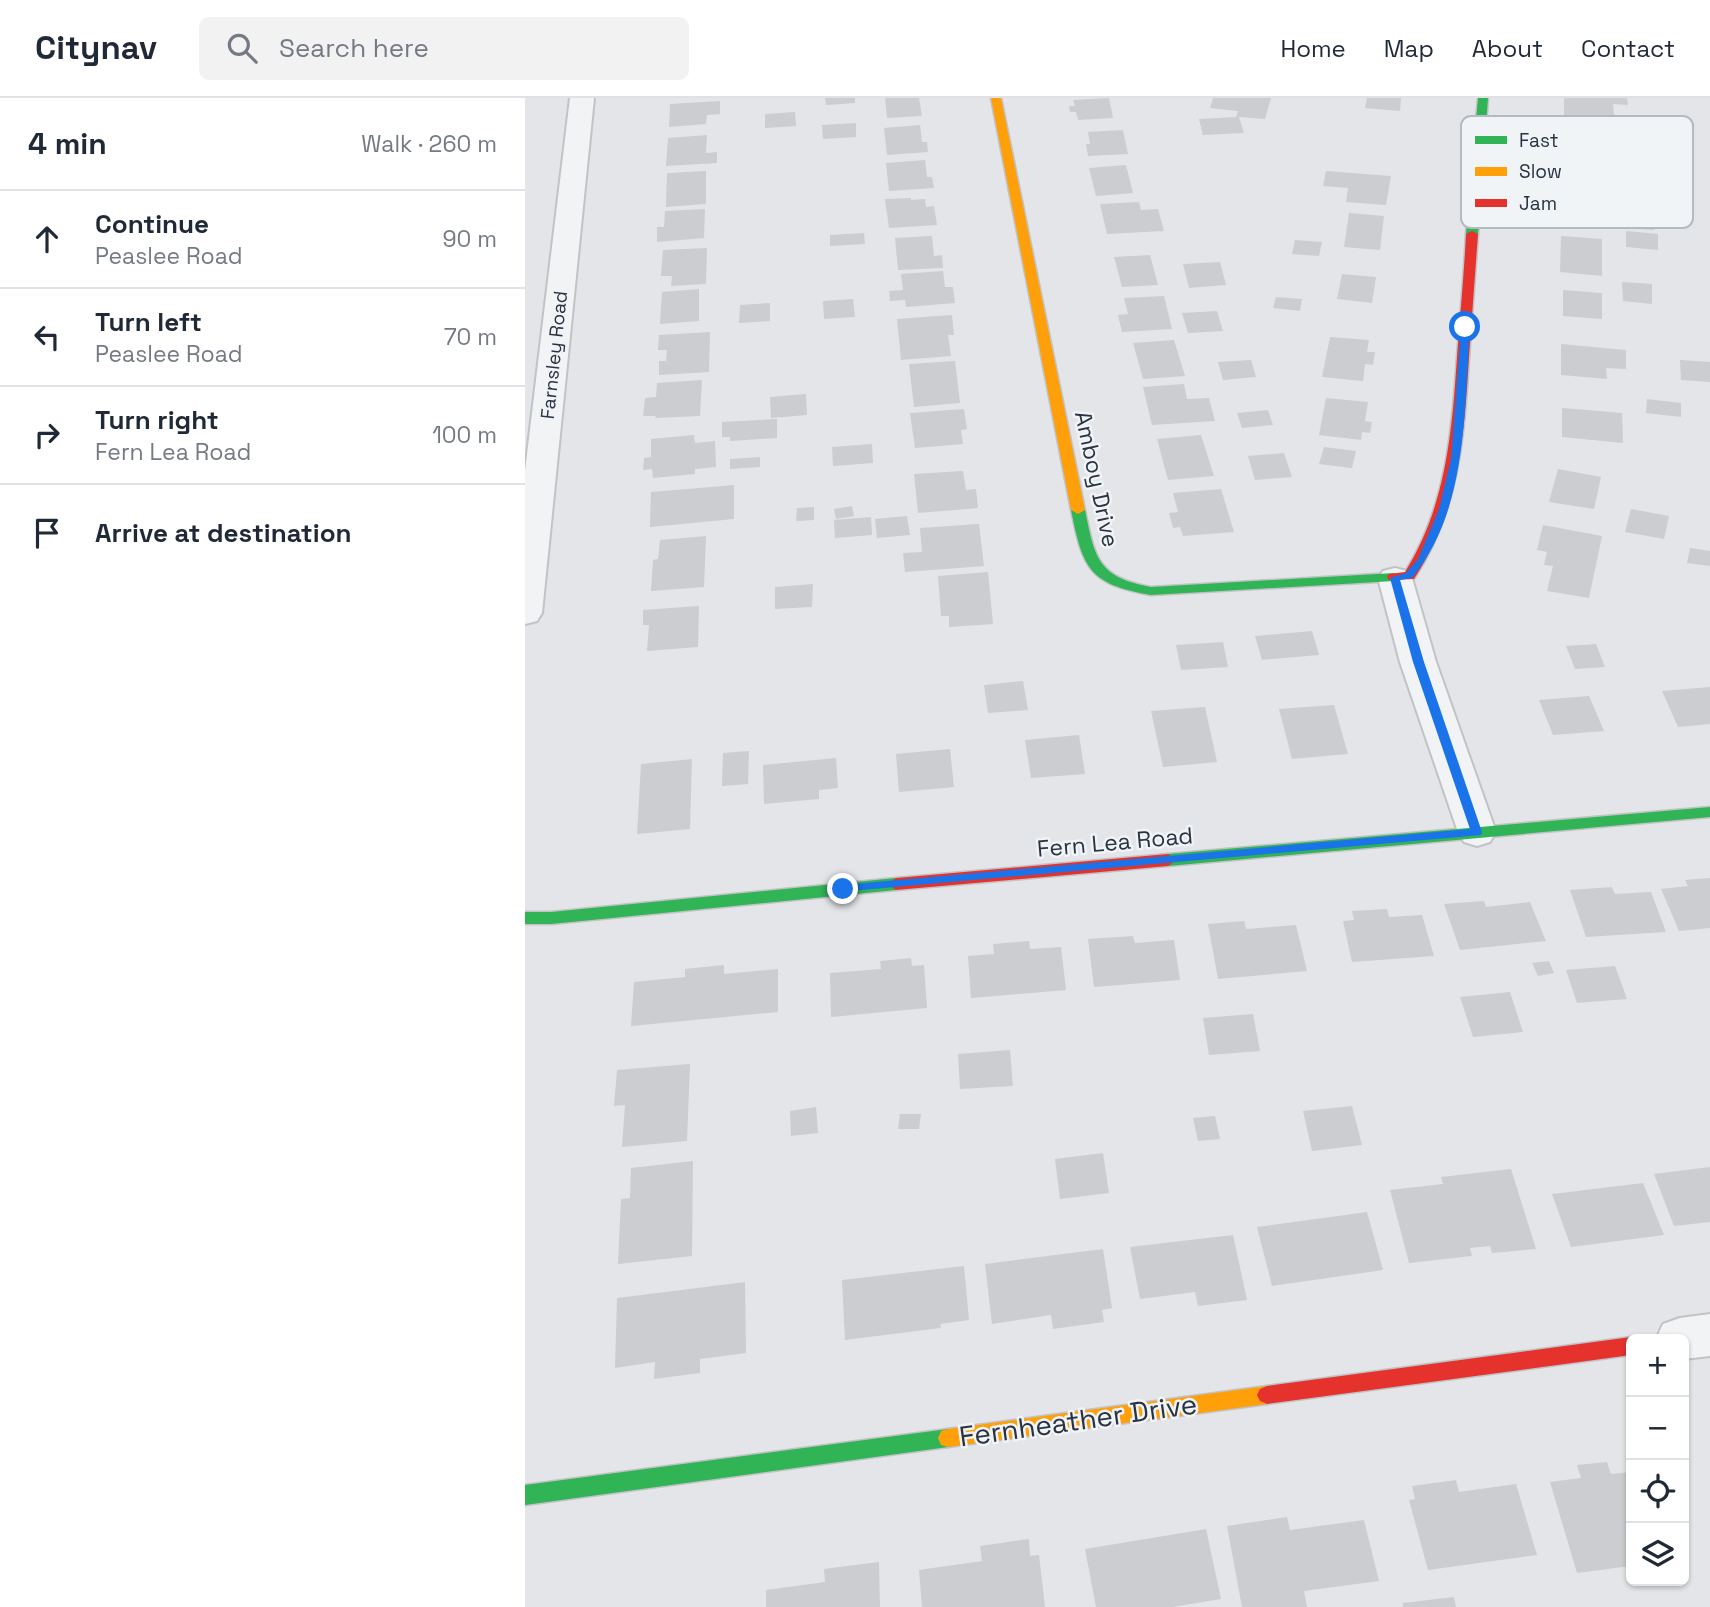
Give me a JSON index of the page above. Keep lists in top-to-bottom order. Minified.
{"streets":{"street":["Farnsley Road","Amboy Drive","Fern Lea Road","Fernheather Drive"]},"legend":["Fast","Slow","Jam"],"page":{"header":"Citynav","search":"Search here","nav":["Home","Map","About","Contact"],"heading":["4 min","Walk · 260 m"],"list":[["Continue","Peaslee Road","90 m"],["Turn left","Peaslee Road","70 m"],["Turn right","Fern Lea Road","100 m"],"Arrive at destination"],"map_buttons":["+","−"]}}
